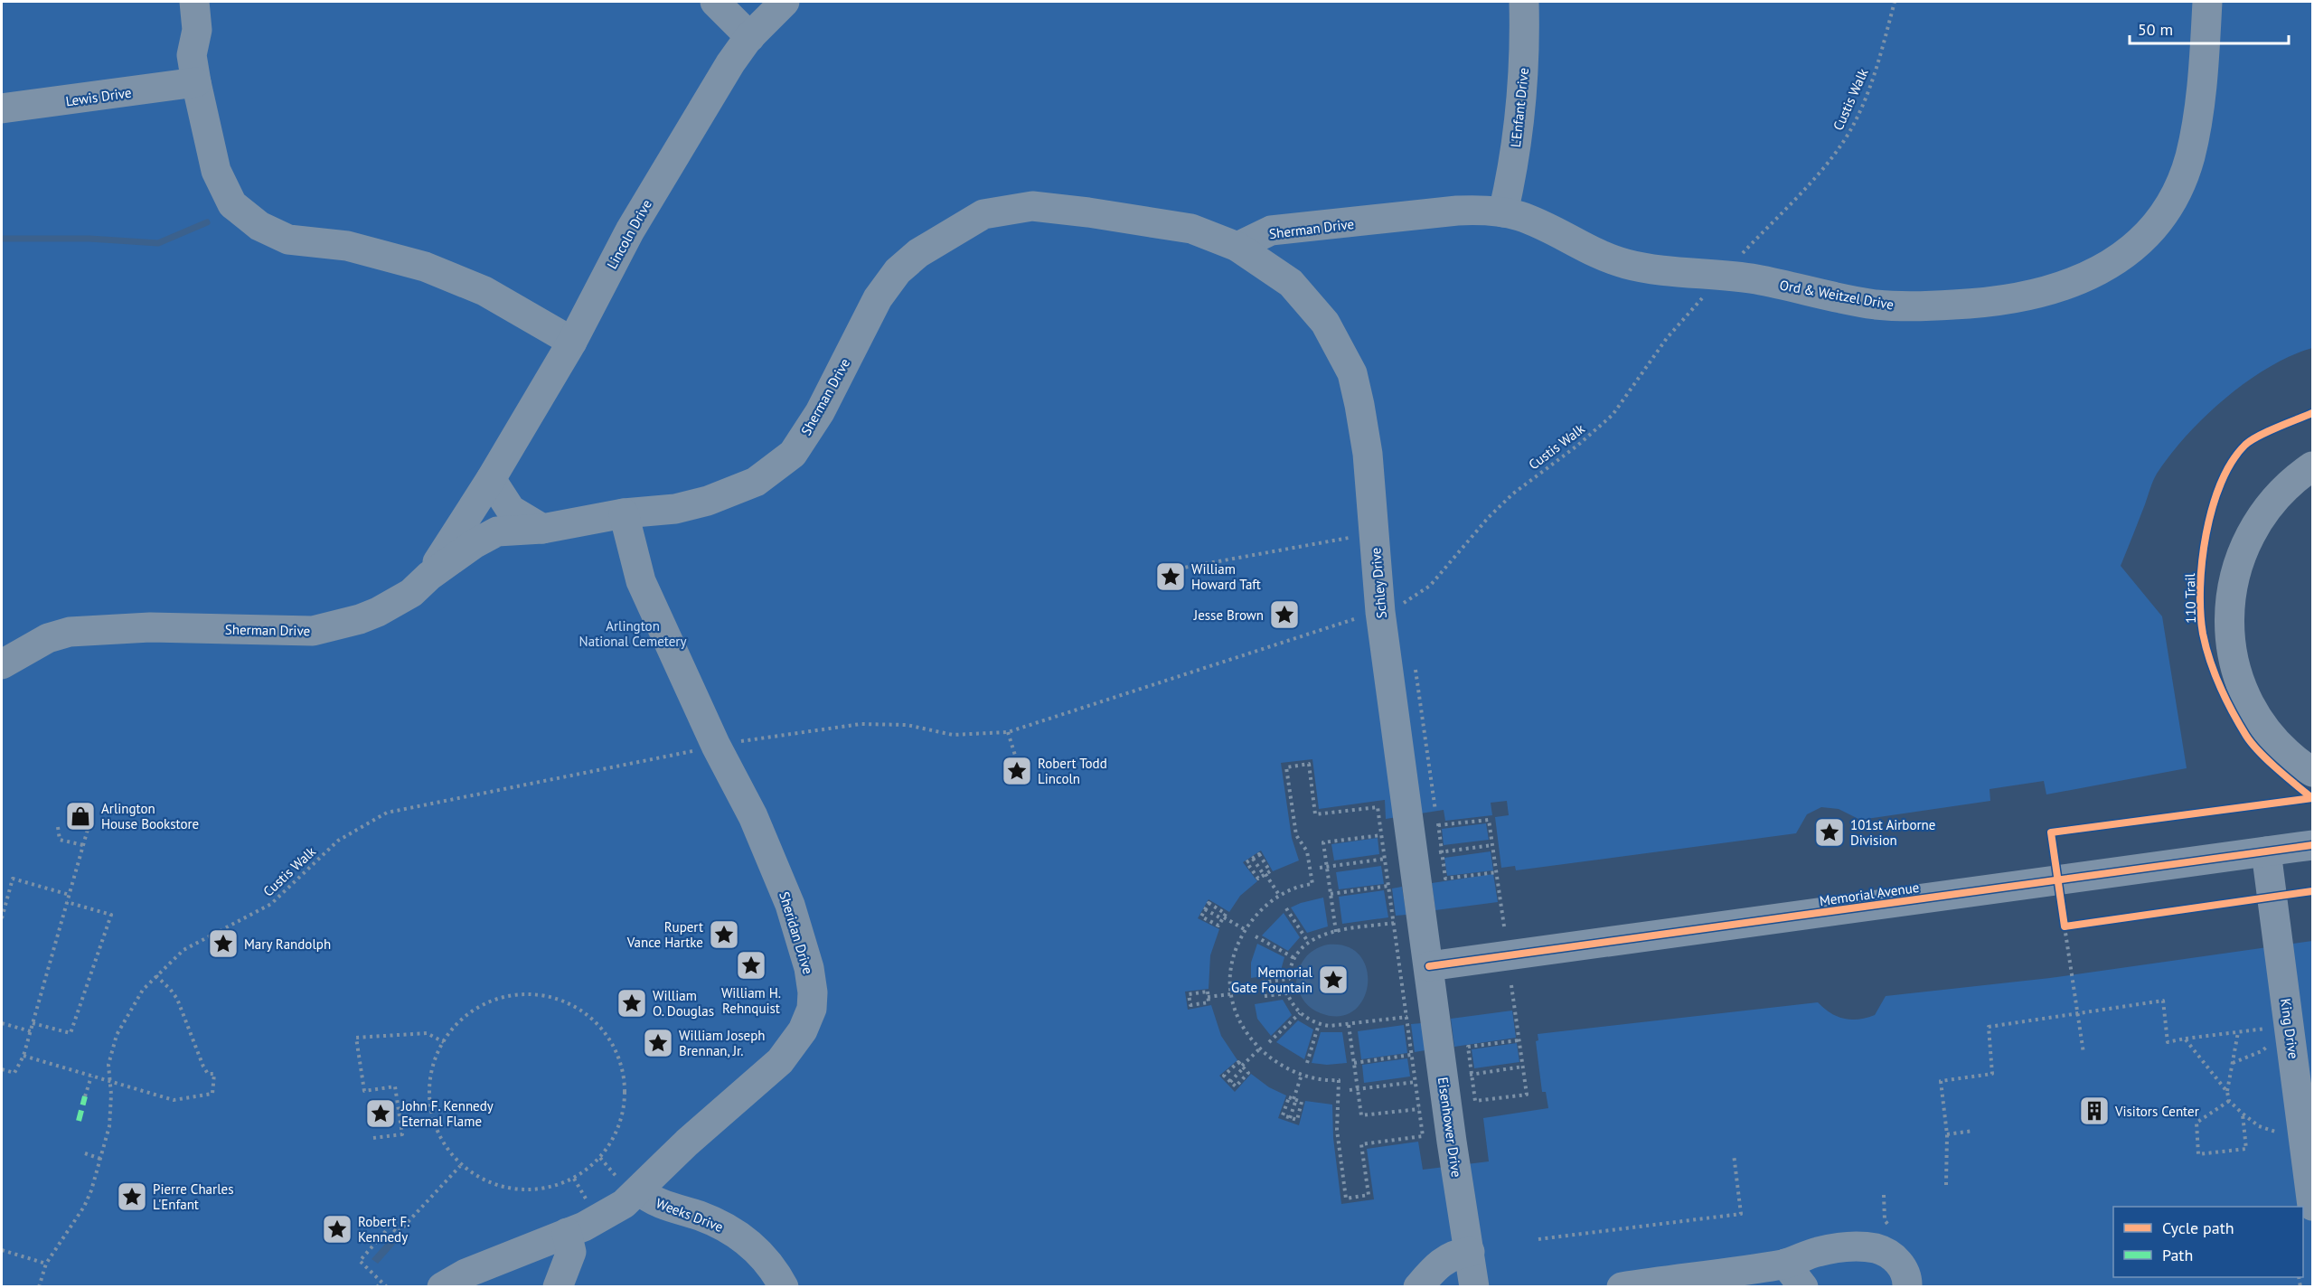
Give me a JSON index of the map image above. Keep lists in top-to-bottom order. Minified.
{"streets":{"street":["Lewis Drive","L'Enfant Drive","Sherman Drive","Lincoln Drive","Ord & Weitzel Drive","Schley Drive","Memorial Avenue","Sheridan Drive","King Drive","Eisenhower Drive","Weeks Drive"],"path":["Custis Walk"],"cycle path":["110 Trail"]},"crossings":[["Custis Walk","Sheridan Drive"],["L'Enfant Drive","Sherman Drive"],["L'Enfant Drive","Ord & Weitzel Drive"],["Sherman Drive","Lincoln Drive"],["Sherman Drive","Ord & Weitzel Drive"],["Sherman Drive","Schley Drive"],["Sherman Drive","Sheridan Drive"],["Schley Drive","Memorial Avenue"],["Schley Drive","Eisenhower Drive"],["Memorial Avenue","King Drive"],["Memorial Avenue","Eisenhower Drive"],["Sheridan Drive","Weeks Drive"]],"parks":["Arlington National Cemetery"],"places":{"place":["William Howard Taft","Jesse Brown","Robert Todd Lincoln","101st Airborne Division","Rupert Vance Hartke","Mary Randolph","William H. Rehnquist","Memorial Gate Fountain","William O. Douglas","William Joseph Brennan, Jr.","John F. Kennedy Eternal Flame","Pierre Charles L'Enfant","Robert F. Kennedy"],"shop":["Arlington House Bookstore"],"building":["Visitors Center"]},"legend":["Cycle path","Path"],"scale_bar":"50 m"}
